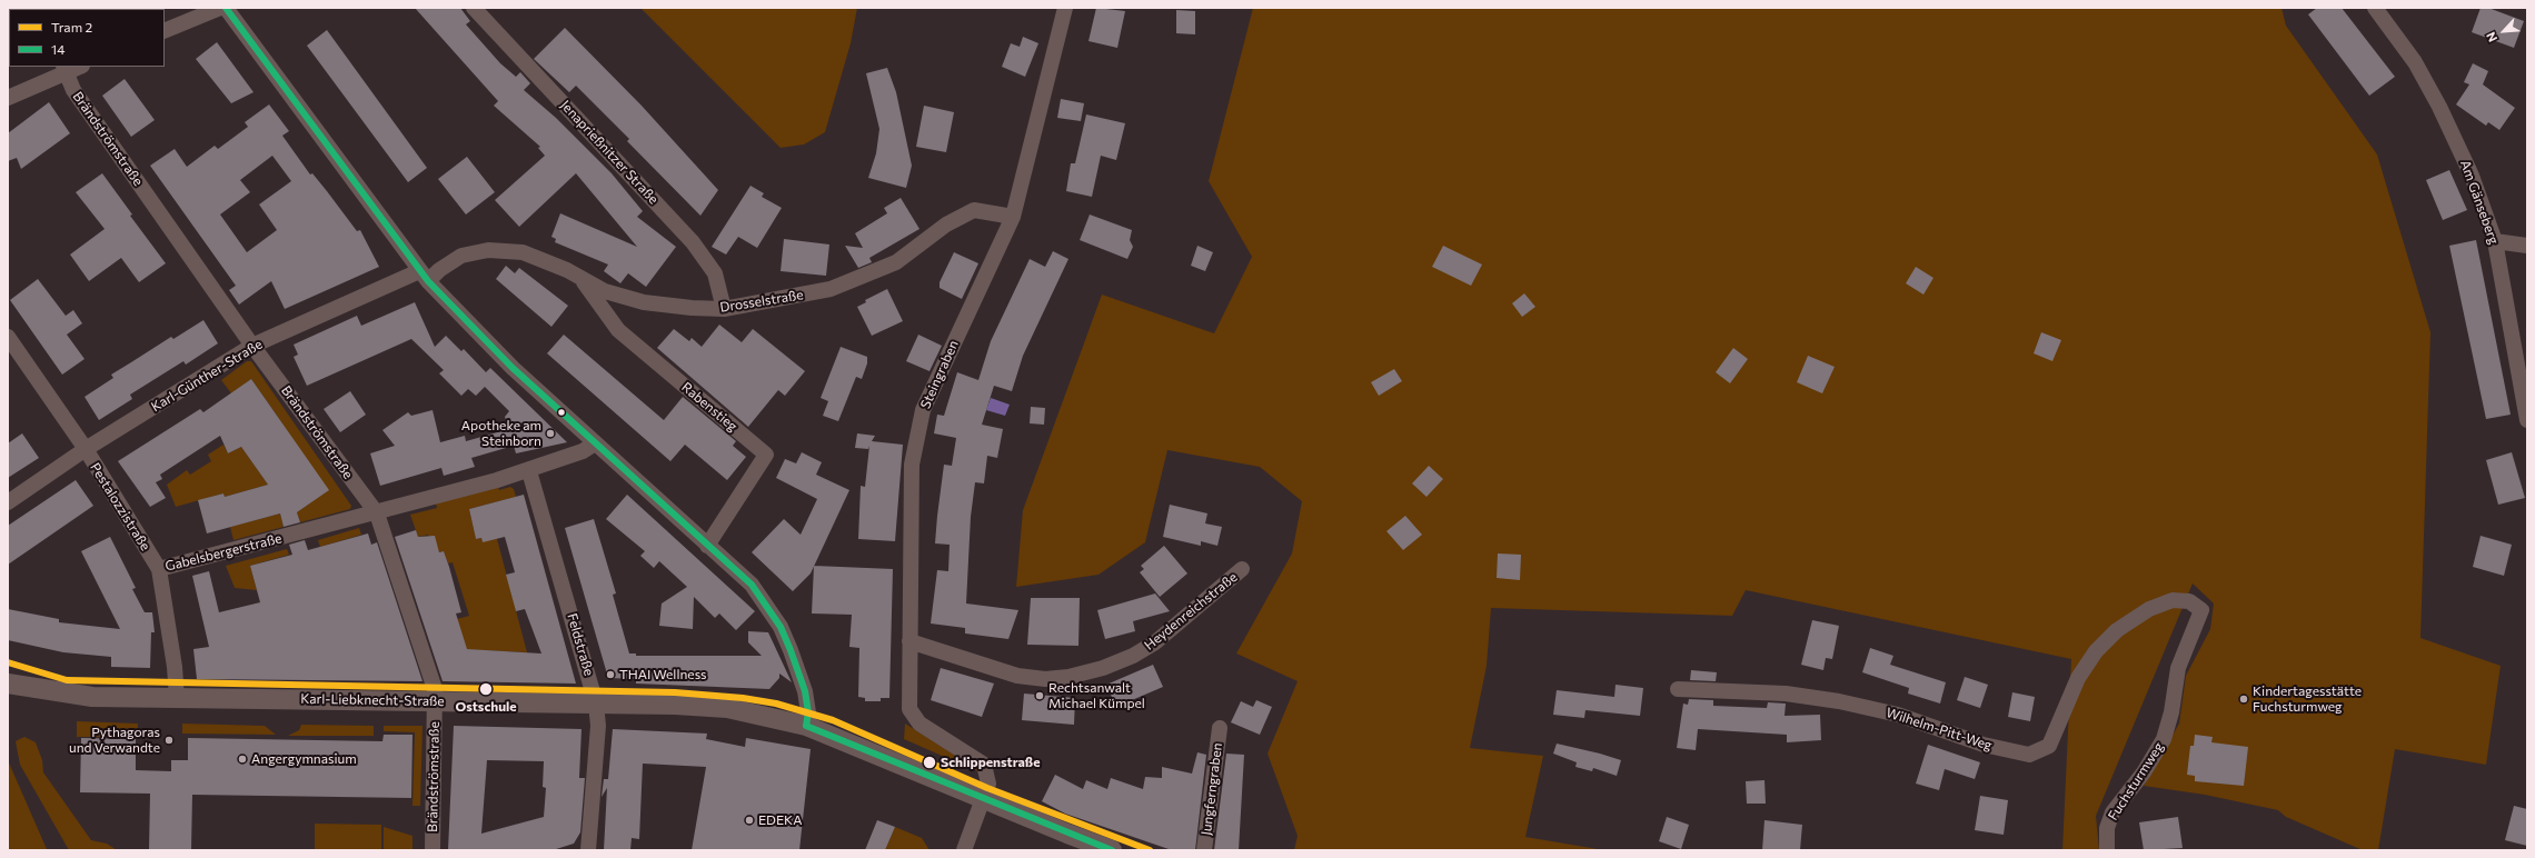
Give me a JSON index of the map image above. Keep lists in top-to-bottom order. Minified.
{"streets":{"street":["Brändströmstraße","Jenaprießnitzer Straße","Am Gänseberg","Drosselstraße","Steingraben","Karl-Günther-Straße","Rabenstieg","Pestalozzistraße","Gabelsbergerstraße","Heydenreichstraße","Feldstraße","Karl-Liebknecht-Straße","Wilhelm-Pitt-Weg","Fuchsturmweg","Jungferngraben"]},"crossings":[["Brändströmstraße","Karl-Günther-Straße"],["Brändströmstraße","Gabelsbergerstraße"],["Brändströmstraße","Karl-Liebknecht-Straße"],["Jenaprießnitzer Straße","Drosselstraße"],["Drosselstraße","Steingraben"],["Drosselstraße","Karl-Günther-Straße"],["Drosselstraße","Rabenstieg"],["Steingraben","Heydenreichstraße"],["Steingraben","Karl-Liebknecht-Straße"],["Karl-Günther-Straße","Pestalozzistraße"],["Pestalozzistraße","Gabelsbergerstraße"],["Pestalozzistraße","Karl-Liebknecht-Straße"],["Gabelsbergerstraße","Feldstraße"],["Feldstraße","Karl-Liebknecht-Straße"],["Wilhelm-Pitt-Weg","Fuchsturmweg"]],"places":["Apotheke am Steinborn","THAI Wellness","Ostschule","Rechtsanwalt Michael Kümpel","Kindertagesstätte Fuchsturmweg","Pythagoras und Verwandte","Angergymnasium","Schlippenstraße","EDEKA"],"lines":["transit line 14","tram line 2"],"legend":["Tram 2","14"],"north":"bottom left"}
